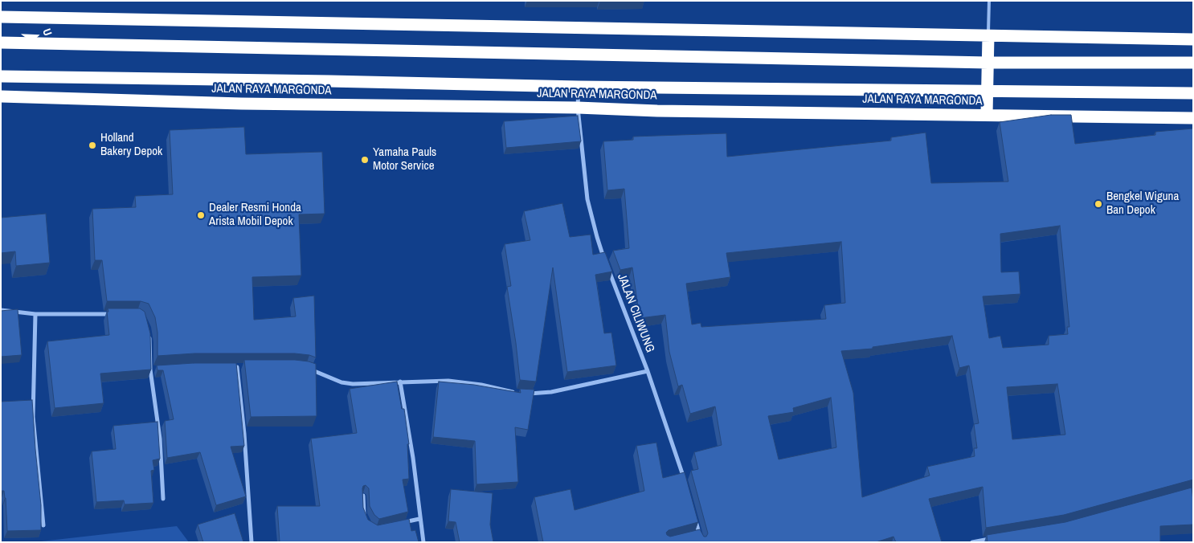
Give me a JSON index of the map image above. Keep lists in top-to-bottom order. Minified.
{"streets":{"highway":["JALAN RAYA MARGONDA"],"street":["JALAN CILIWUNG"]},"places":["Holland Bakery Depok","Yamaha Pauls Motor Service","Bengkel Wiguna Ban Depok","Dealer Resmi Honda Arista Mobil Depok"],"north":"right"}
